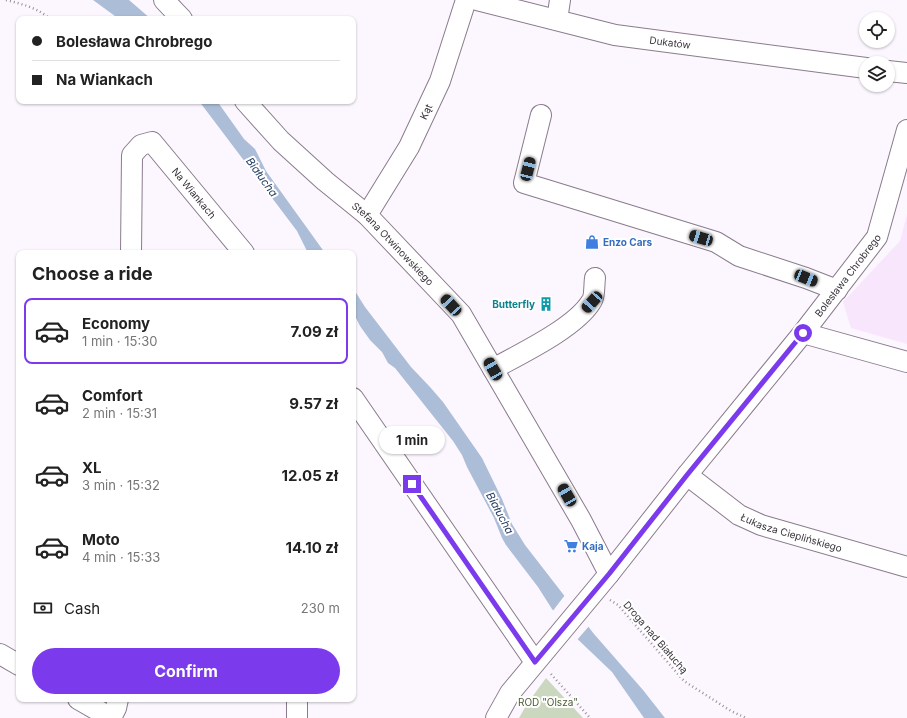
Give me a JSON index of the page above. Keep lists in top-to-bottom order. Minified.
{"streets":{"street":["Dukatów","Kąt","Na Wiankach","Stefana Otwinowskiego","Bolesława Chrobrego","Łukasza Cieplińskiego"],"path":["Droga nad Białuchą"]},"crossings":[["Kąt","Stefana Otwinowskiego"],["Stefana Otwinowskiego","Bolesława Chrobrego"],["Bolesława Chrobrego","Łukasza Cieplińskiego"],["Bolesława Chrobrego","Droga nad Białuchą"]],"water":["Białucha"],"parks":["ROD \"Olsza\""],"places":{"shop":["Enzo Cars"],"building":["Butterfly"],"supermarket":["Kaja"]},"page":{"banner":["Bolesława Chrobrego","Na Wiankach"],"heading":"Choose a ride","list":[{"name":"Economy","note":"1 min · 15:30","value":"7.09 zł"},{"name":"Comfort","note":"2 min · 15:31","value":"9.57 zł"},{"name":"XL","note":"3 min · 15:32","value":"12.05 zł"},{"name":"Moto","note":"4 min · 15:33","value":"14.10 zł"}],"bubble":"1 min","pay":["Cash","230 m"],"buttons":"Confirm"}}
